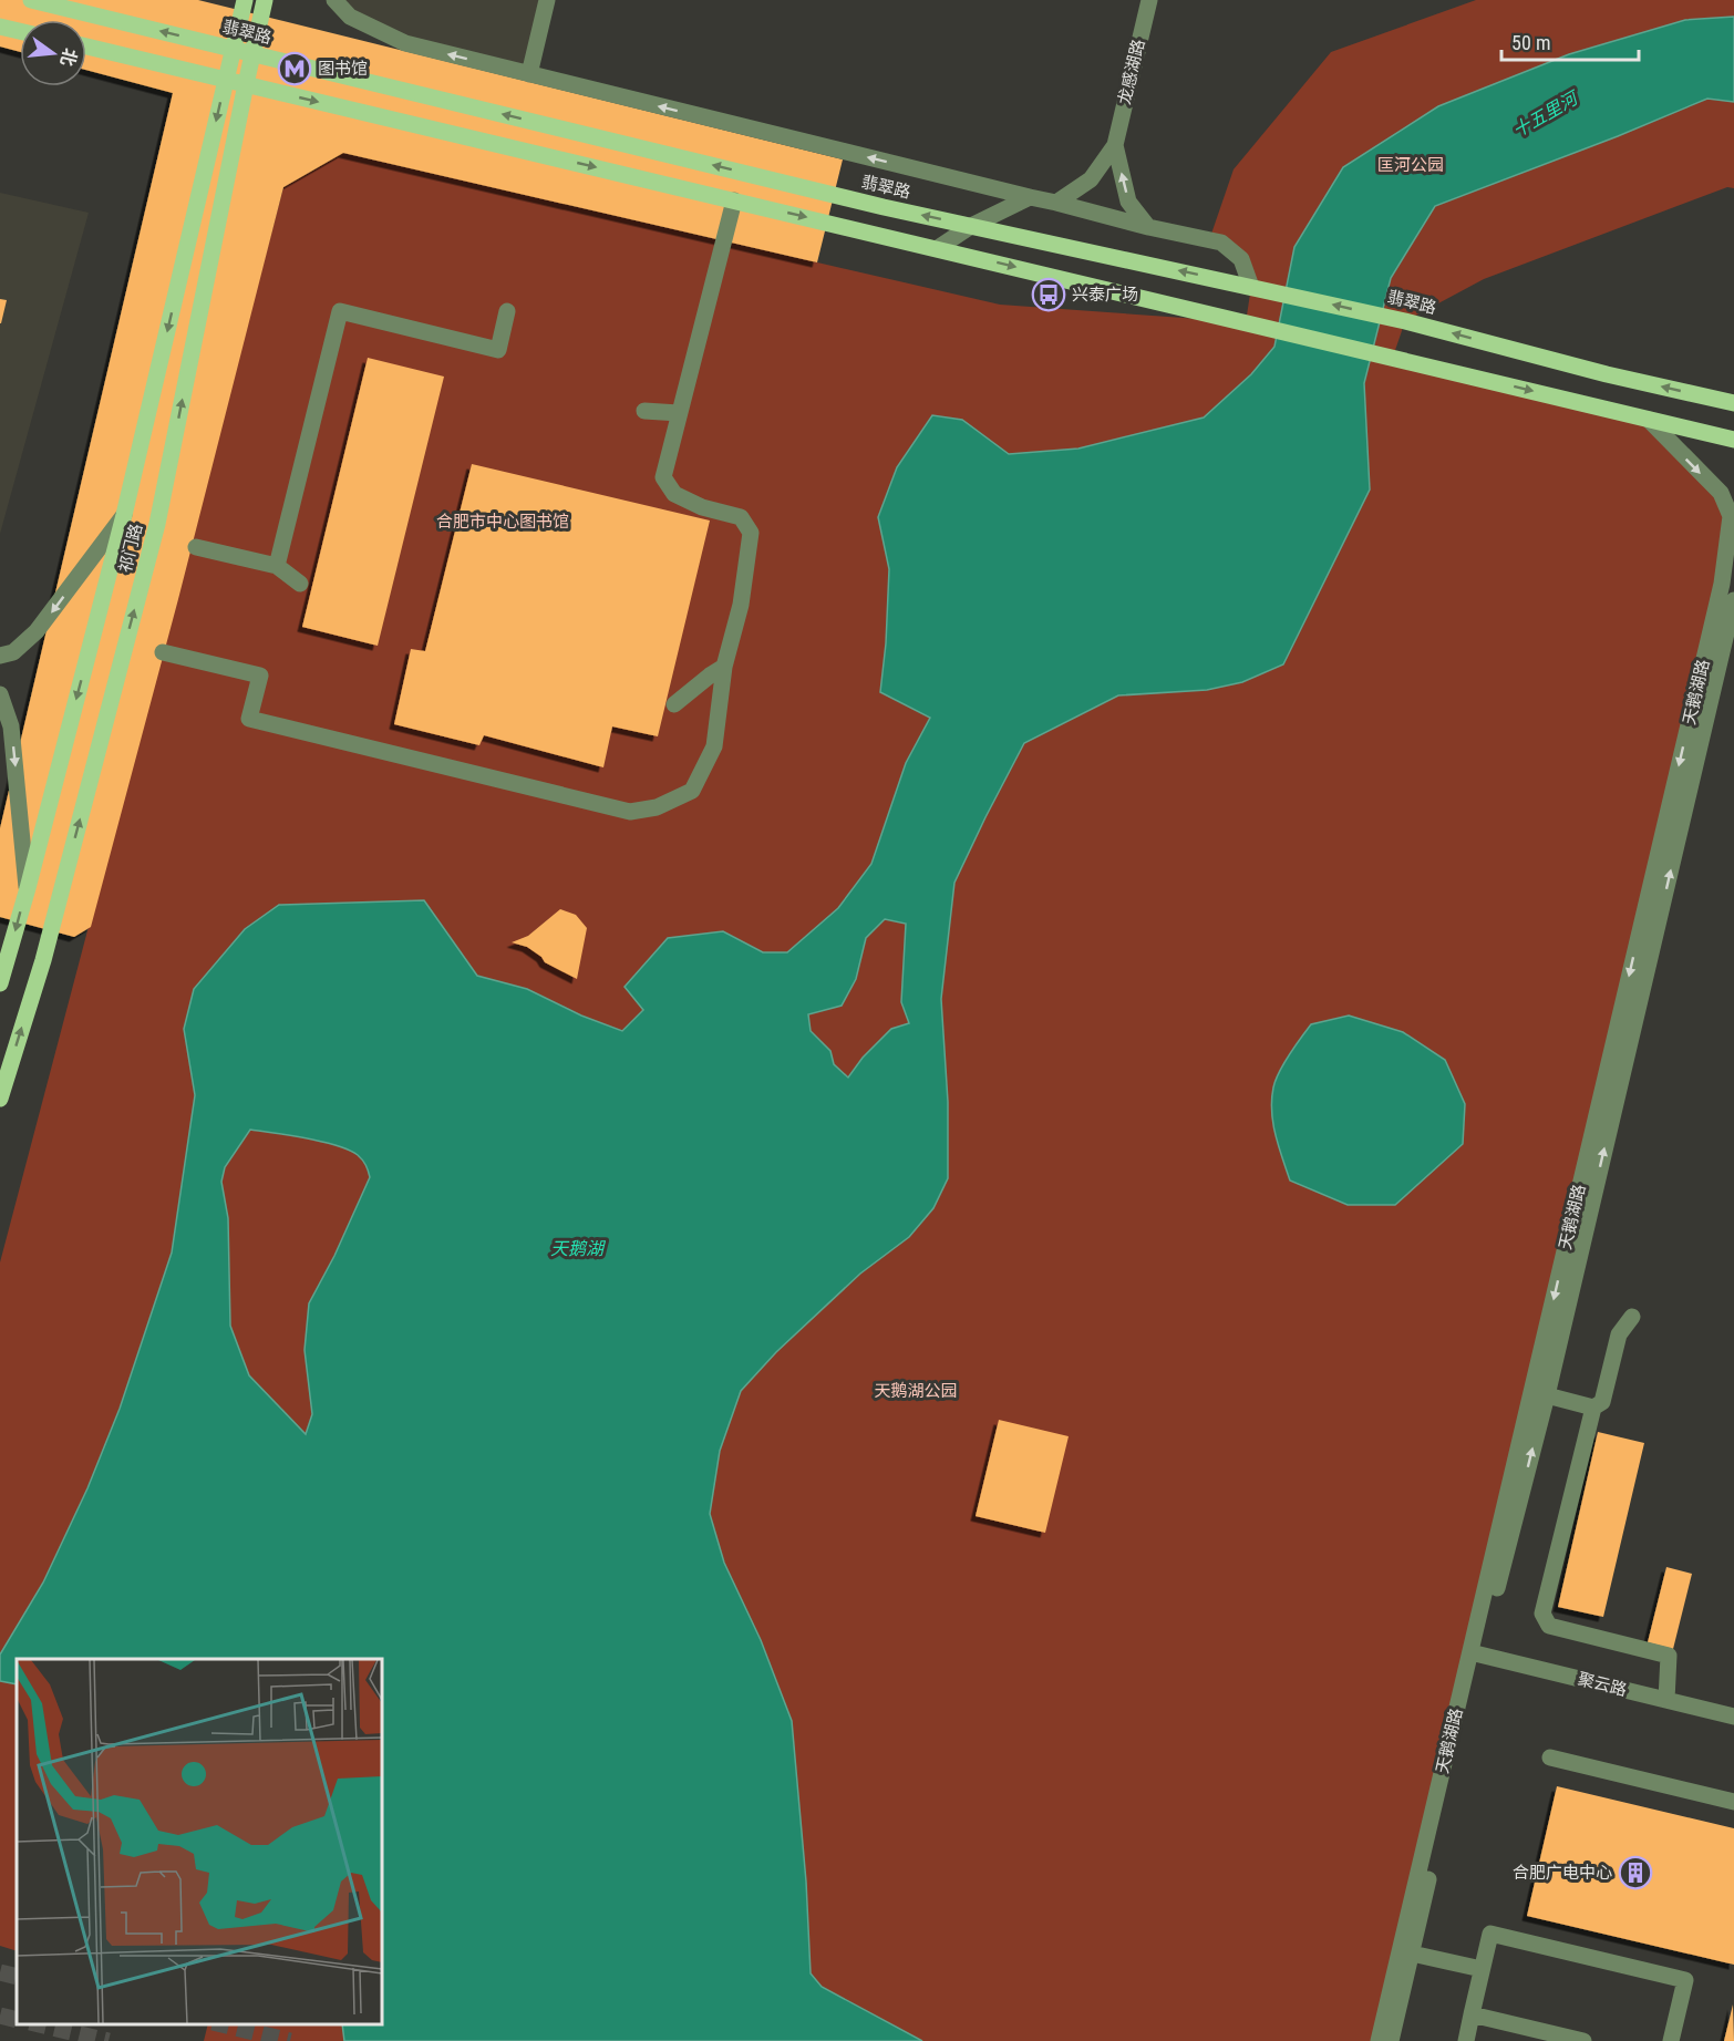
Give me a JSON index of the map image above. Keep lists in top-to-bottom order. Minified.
{"streets":{"main road":["翡翠路","祁门路"],"street":["龙感湖路","天鹅湖路","聚云路"]},"crossings":[["翡翠路","祁门路"],["天鹅湖路","聚云路"]],"water":["十五里河","天鹅湖"],"parks":["匡河公园","合肥市中心图书馆","天鹅湖公园"],"places":{"metro station":["图书馆"],"bus stop":["兴泰广场"],"building":["合肥广电中心"]},"scale_bar":"50 m","north":"right"}
